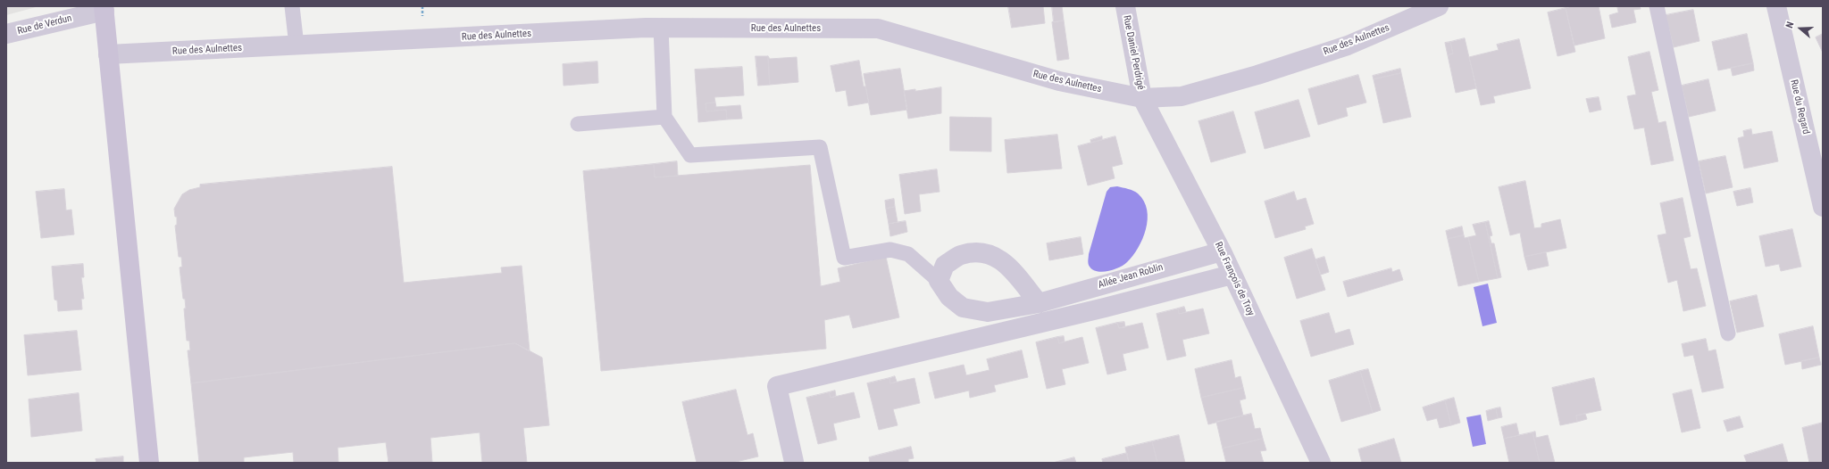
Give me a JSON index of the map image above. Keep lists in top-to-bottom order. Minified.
{"streets":{"street":["Rue de Verdun","Rue des Aulnettes","Rue Daniel Perdrigé","Rue du Regard","Allée Jean Roblin","Rue François de Troy"]},"crossings":[["Rue des Aulnettes","Rue Daniel Perdrigé"],["Rue des Aulnettes","Rue François de Troy"],["Rue Daniel Perdrigé","Rue François de Troy"],["Allée Jean Roblin","Rue François de Troy"]],"north":"left"}
